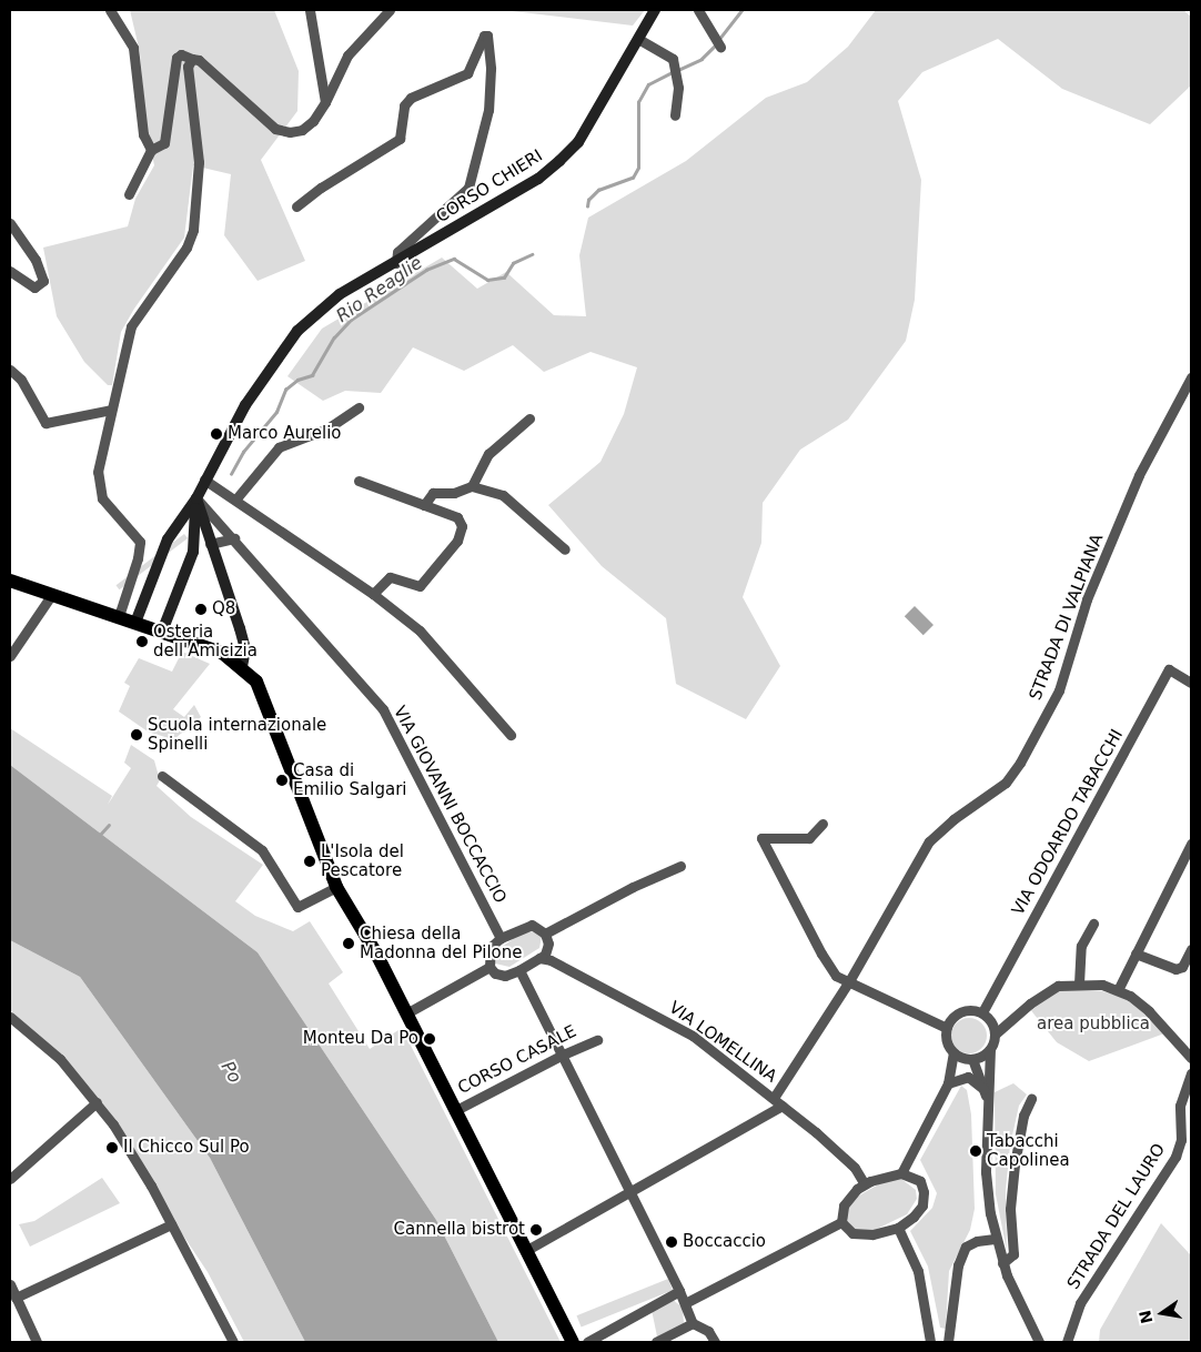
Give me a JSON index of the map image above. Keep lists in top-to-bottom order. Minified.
{"streets":{"main road":["CORSO CHIERI","CORSO CASALE"],"street":["STRADA DI VALPIANA","VIA GIOVANNI BOCCACCIO","VIA ODOARDO TABACCHI","VIA LOMELLINA","STRADA DEL LAURO"]},"crossings":[["CORSO CHIERI","VIA GIOVANNI BOCCACCIO"],["STRADA DI VALPIANA","VIA LOMELLINA"]],"water":["Rio Reaglie","Po"],"parks":["area pubblica"],"places":["Marco Aurelio","Q8","Osteria dell'Amicizia","Scuola internazionale Spinelli","Casa di Emilio Salgari","L'Isola del Pescatore","Chiesa della Madonna del Pilone","Monteu Da Po","Il Chicco Sul Po","Tabacchi Capolinea","Cannella bistrot","Boccaccio"],"north":"left"}
